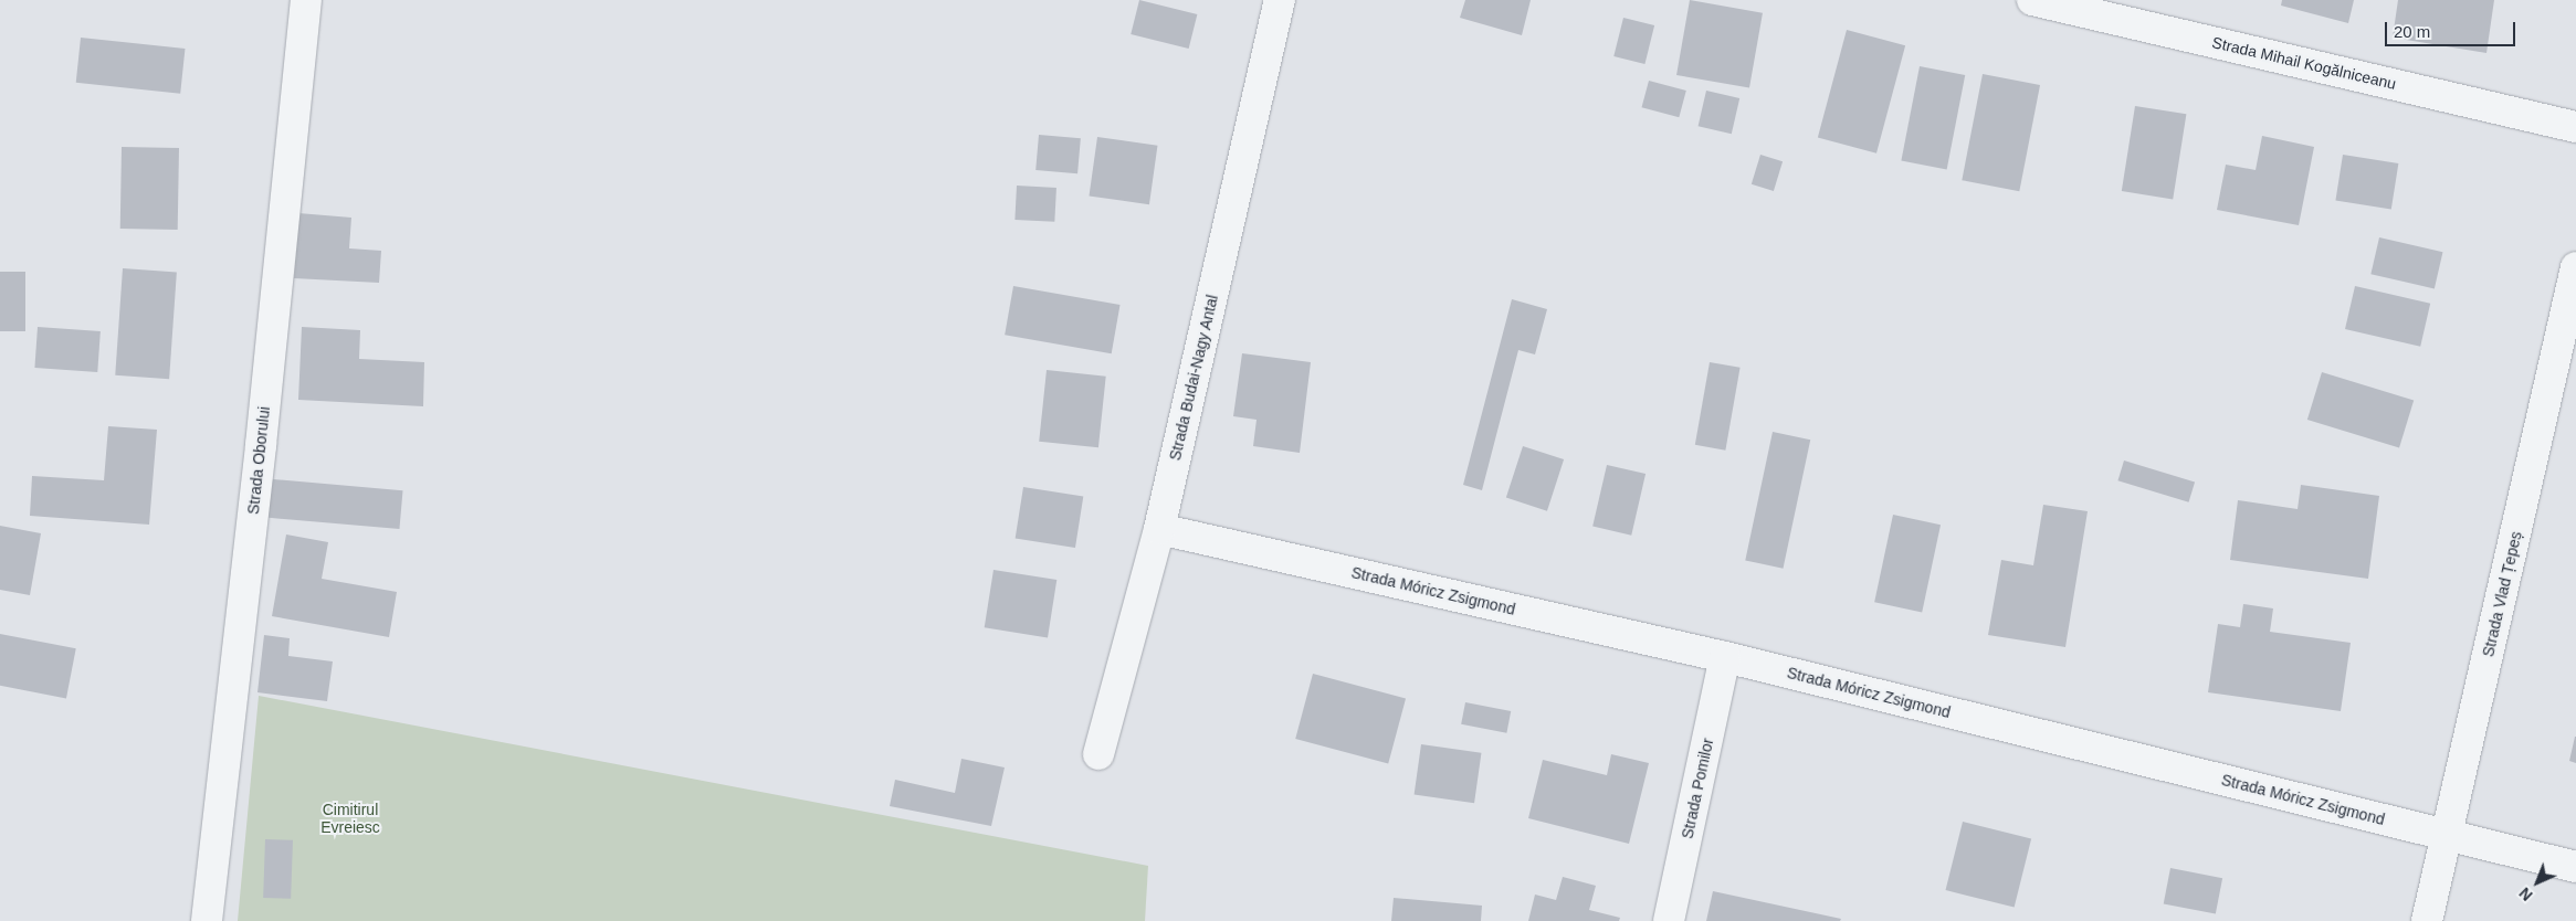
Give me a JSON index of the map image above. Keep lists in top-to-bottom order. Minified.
{"streets":{"street":["Strada Mihail Kogălniceanu","Strada Budai-Nagy Antal","Strada Oborului","Strada Móricz Zsigmond","Strada Vlad Țepeș","Strada Pomilor"]},"crossings":[["Strada Budai-Nagy Antal","Strada Móricz Zsigmond"],["Strada Móricz Zsigmond","Strada Vlad Țepeș"],["Strada Móricz Zsigmond","Strada Pomilor"]],"parks":["Cimitirul Evreiesc"],"scale_bar":"20 m","north":"bottom left"}
